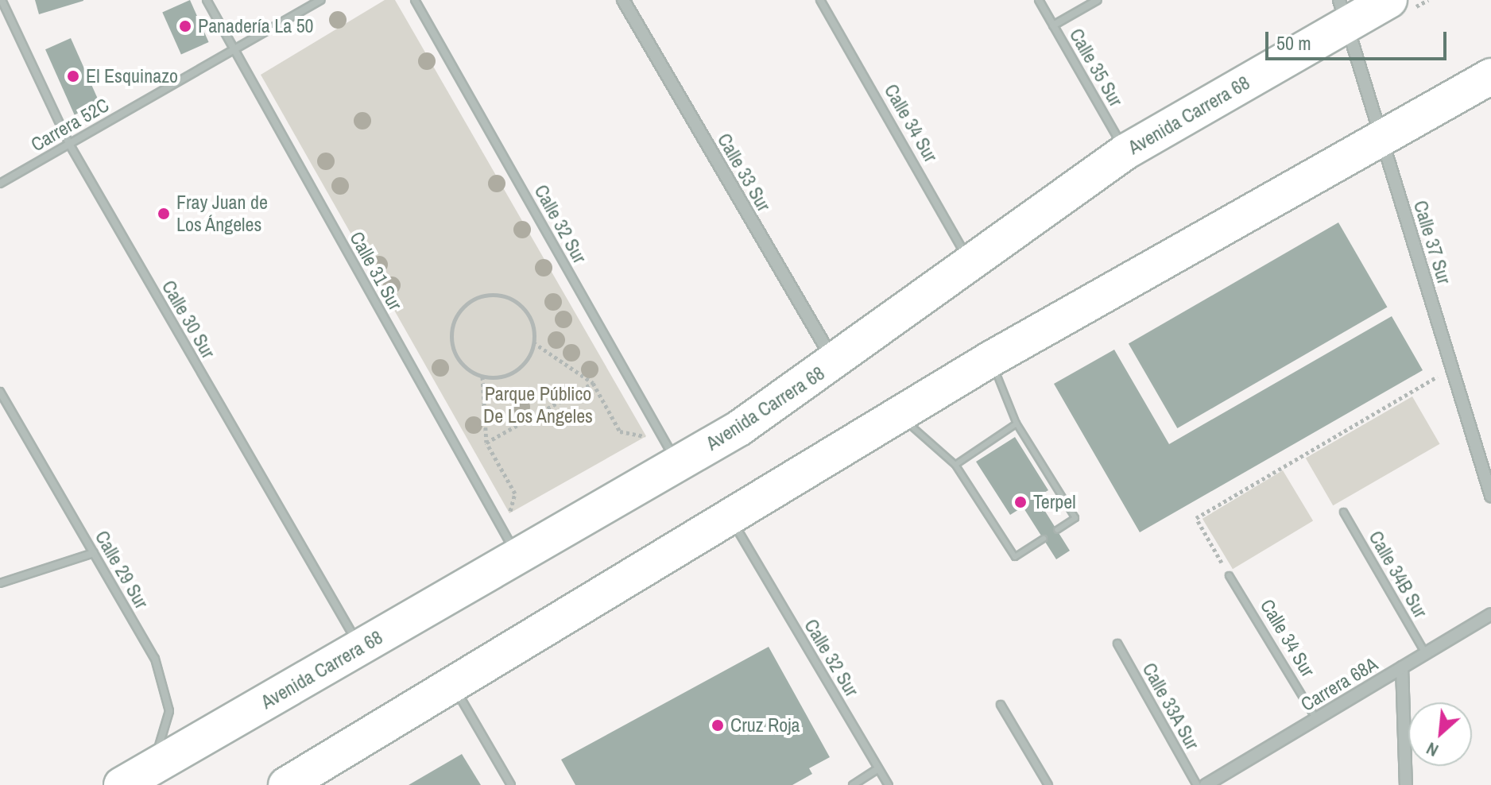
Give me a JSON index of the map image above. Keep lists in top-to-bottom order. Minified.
{"streets":{"main road":["Avenida Carrera 68"],"street":["Calle 35 Sur","Calle 34 Sur","Carrera 52C","Calle 33 Sur","Calle 32 Sur","Calle 37 Sur","Calle 31 Sur","Calle 30 Sur","Calle 29 Sur","Calle 34B Sur","Carrera 68A","Calle 33A Sur"]},"crossings":[["Calle 35 Sur","Avenida Carrera 68"],["Avenida Carrera 68","Calle 34 Sur"],["Avenida Carrera 68","Calle 33 Sur"],["Avenida Carrera 68","Calle 32 Sur"],["Avenida Carrera 68","Calle 37 Sur"],["Avenida Carrera 68","Calle 31 Sur"],["Avenida Carrera 68","Calle 30 Sur"],["Avenida Carrera 68","Calle 29 Sur"],["Calle 34 Sur","Carrera 68A"],["Carrera 52C","Calle 31 Sur"],["Carrera 52C","Calle 30 Sur"],["Calle 34B Sur","Carrera 68A"]],"parks":["Parque Público De Los Angeles"],"places":["Panadería La 50","El Esquinazo","Fray Juan de Los Ángeles","Terpel","Cruz Roja"],"scale_bar":"50 m","north":"bottom left"}
